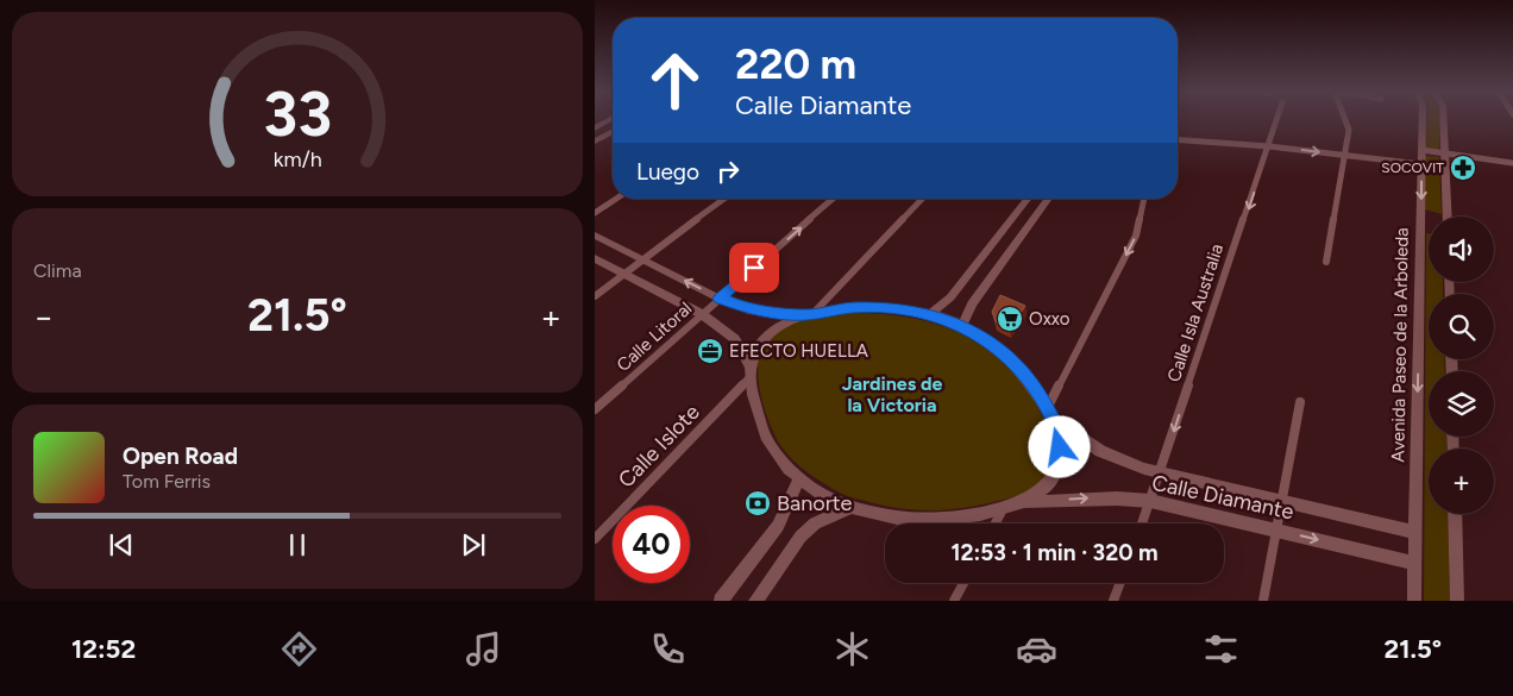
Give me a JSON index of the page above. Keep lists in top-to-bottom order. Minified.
{"streets":{"street":["Calle Isla Australia","Calle Litoral","Avenida Paseo de la Arboleda","Calle Islote","Calle Diamante"]},"crossings":[["Calle Isla Australia","Calle Diamante"],["Avenida Paseo de la Arboleda","Calle Diamante"]],"one_way":["Calle Isla Australia"],"districts":["Jardines de la Victoria"],"places":{"pharmacy":["SOCOVIT"],"supermarket":["Oxxo"],"office":["EFECTO HUELLA"],"bank":["Banorte"]},"page":{"turn":["220 m","Calle Diamante"],"then":"Luego","tile":"Clima","map_buttons":"+","heat":["−","21.5°","+"],"song":["Open Road","Tom Ferris"],"limit":"40","trip":"12:53 · 1 min · 320 m","tabs":["12:52","21.5°"],"gauge":["33","km/h"]}}
